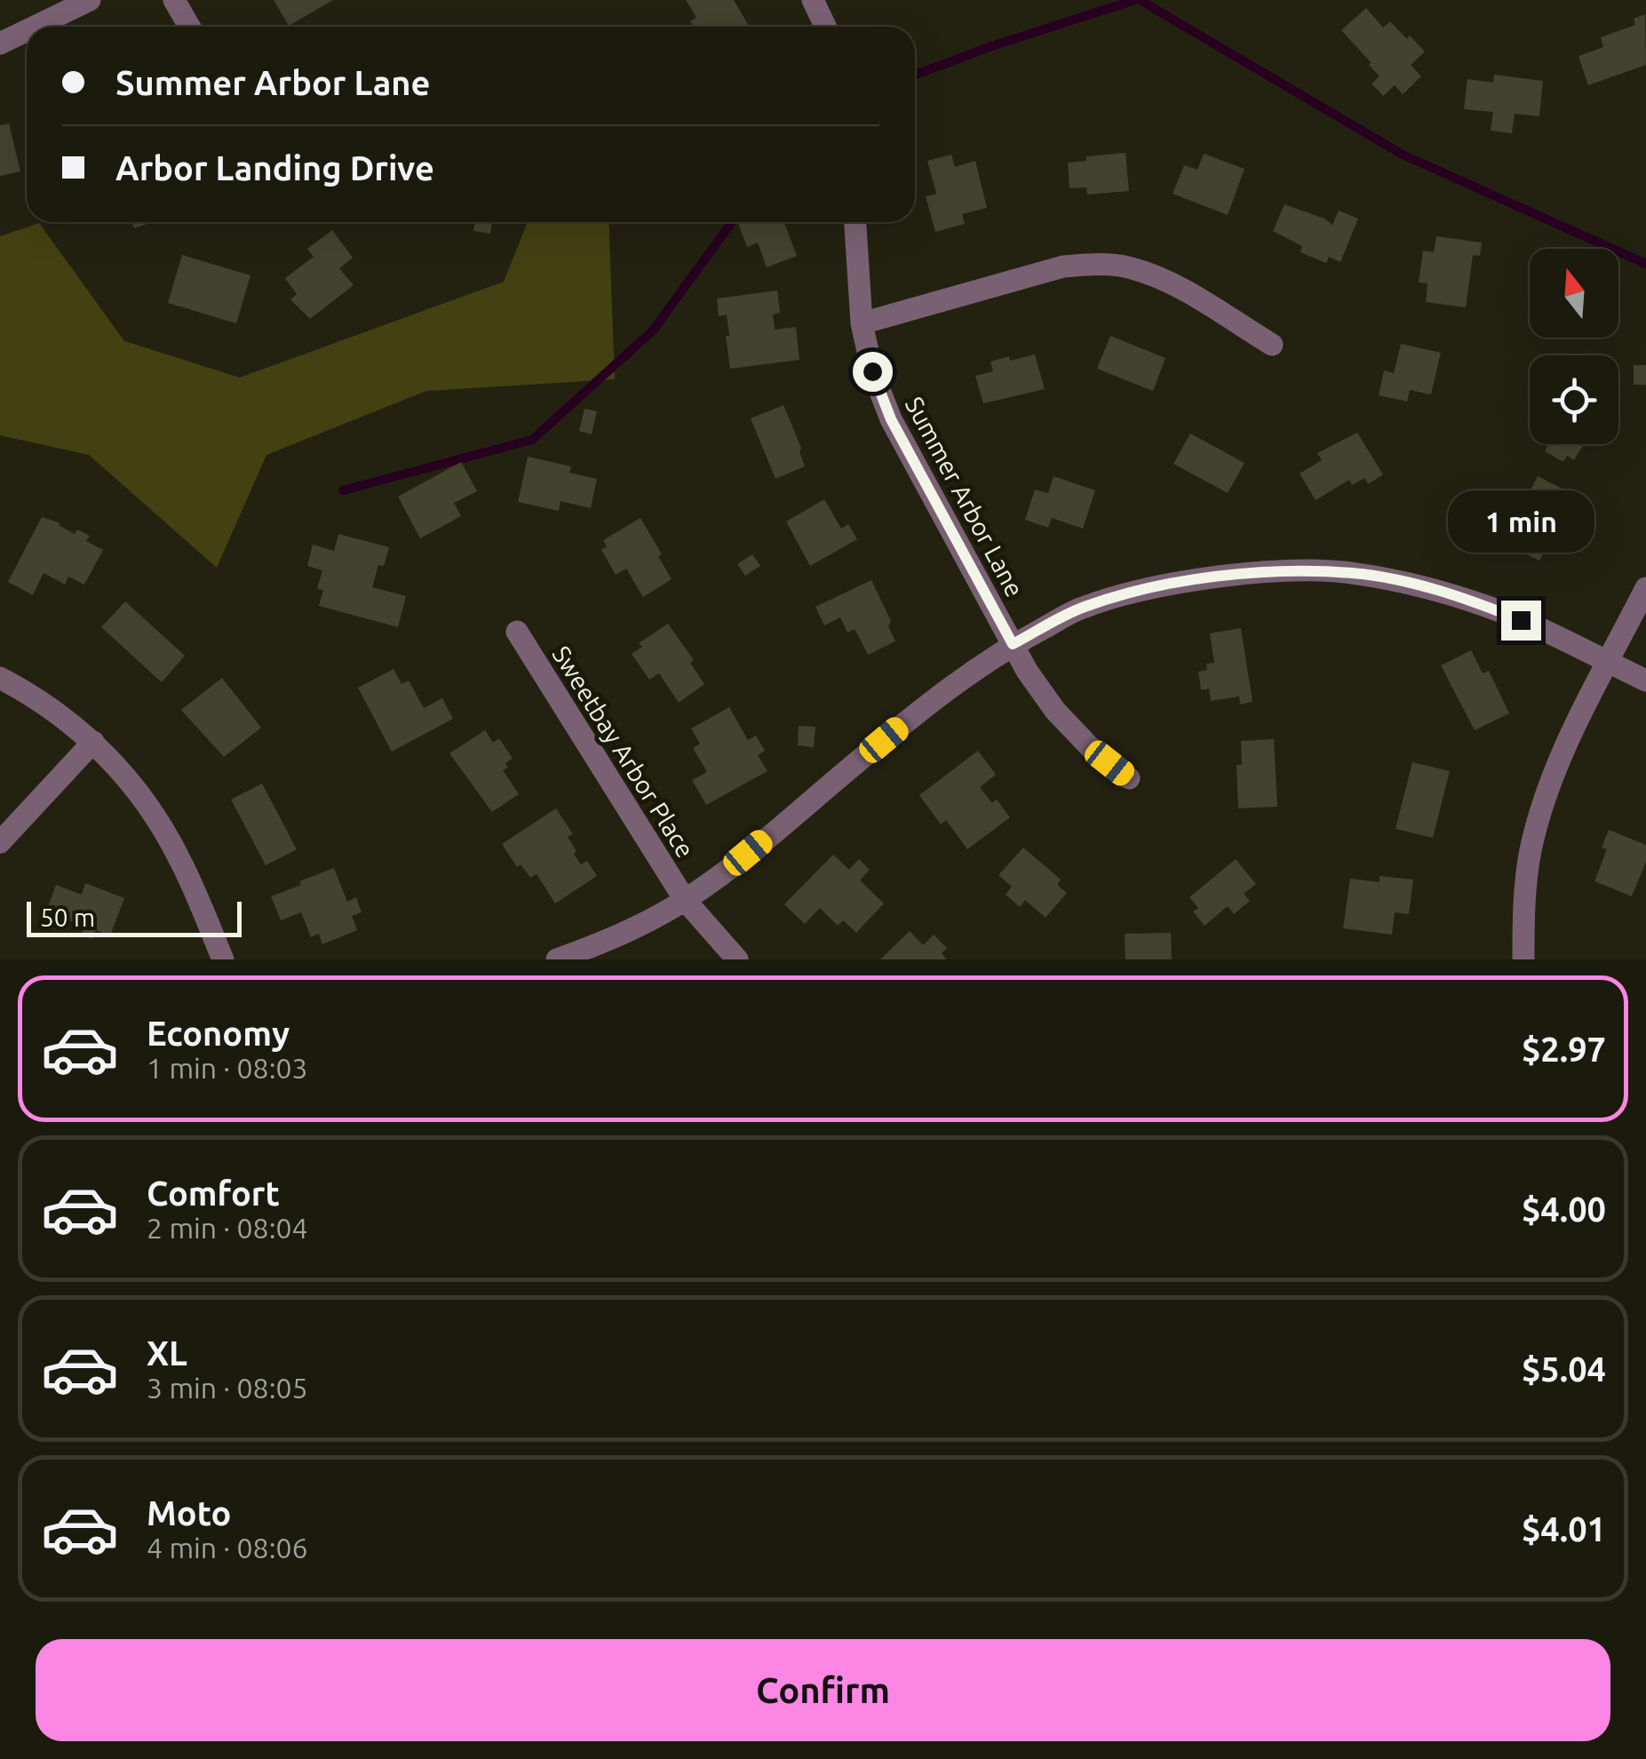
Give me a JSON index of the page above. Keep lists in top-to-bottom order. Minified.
{"streets":{"street":["Summer Arbor Lane","Sweetbay Arbor Place"]},"scale_bar":"50 m","north":"top","page":{"banner":["Summer Arbor Lane","Arbor Landing Drive"],"bubble":"1 min","scale":"50 m","list":[{"name":"Economy","note":"1 min · 08:03","value":"$2.97"},{"name":"Comfort","note":"2 min · 08:04","value":"$4.00"},{"name":"XL","note":"3 min · 08:05","value":"$5.04"},{"name":"Moto","note":"4 min · 08:06","value":"$4.01"}],"buttons":"Confirm"}}
